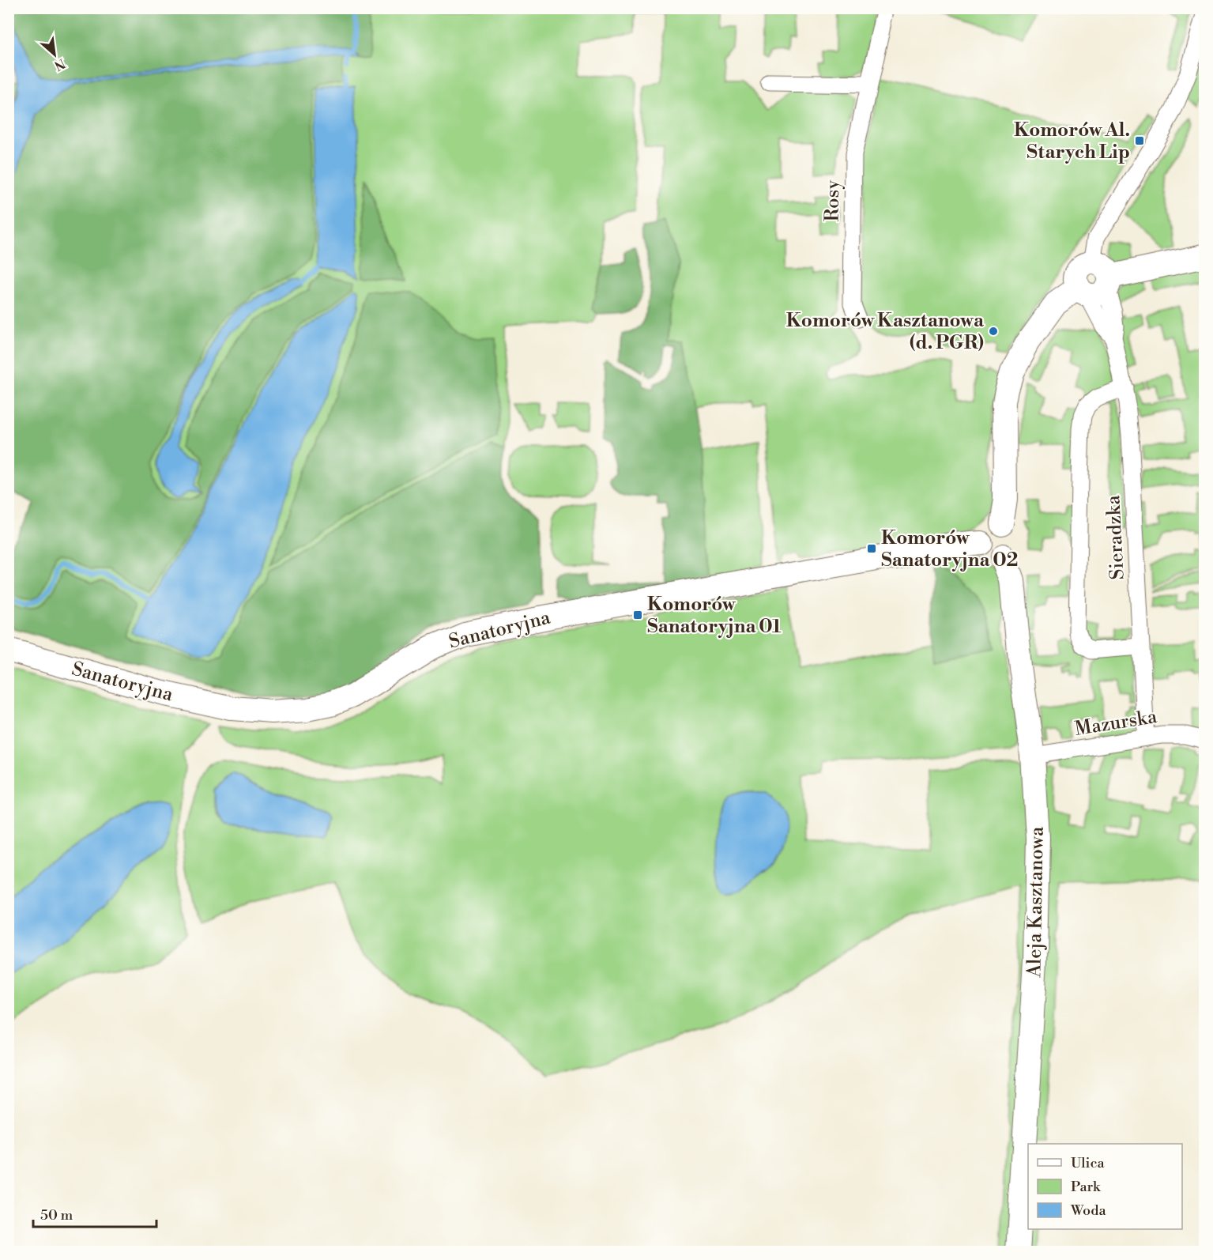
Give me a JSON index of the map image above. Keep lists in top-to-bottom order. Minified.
{"streets":{"street":["Rosy","Sieradzka","Sanatoryjna","Mazurska","Aleja Kasztanowa"]},"crossings":[["Sieradzka","Mazurska"],["Sanatoryjna","Aleja Kasztanowa"],["Mazurska","Aleja Kasztanowa"]],"places":{"transit":["Komorów Al. Starych Lip","Komorów Sanatoryjna 02","Komorów Sanatoryjna 01"],"other":["Komorów Kasztanowa (d. PGR)"]},"legend":["Ulica","Park","Woda"],"scale_bar":"50 m","north":"bottom right"}
